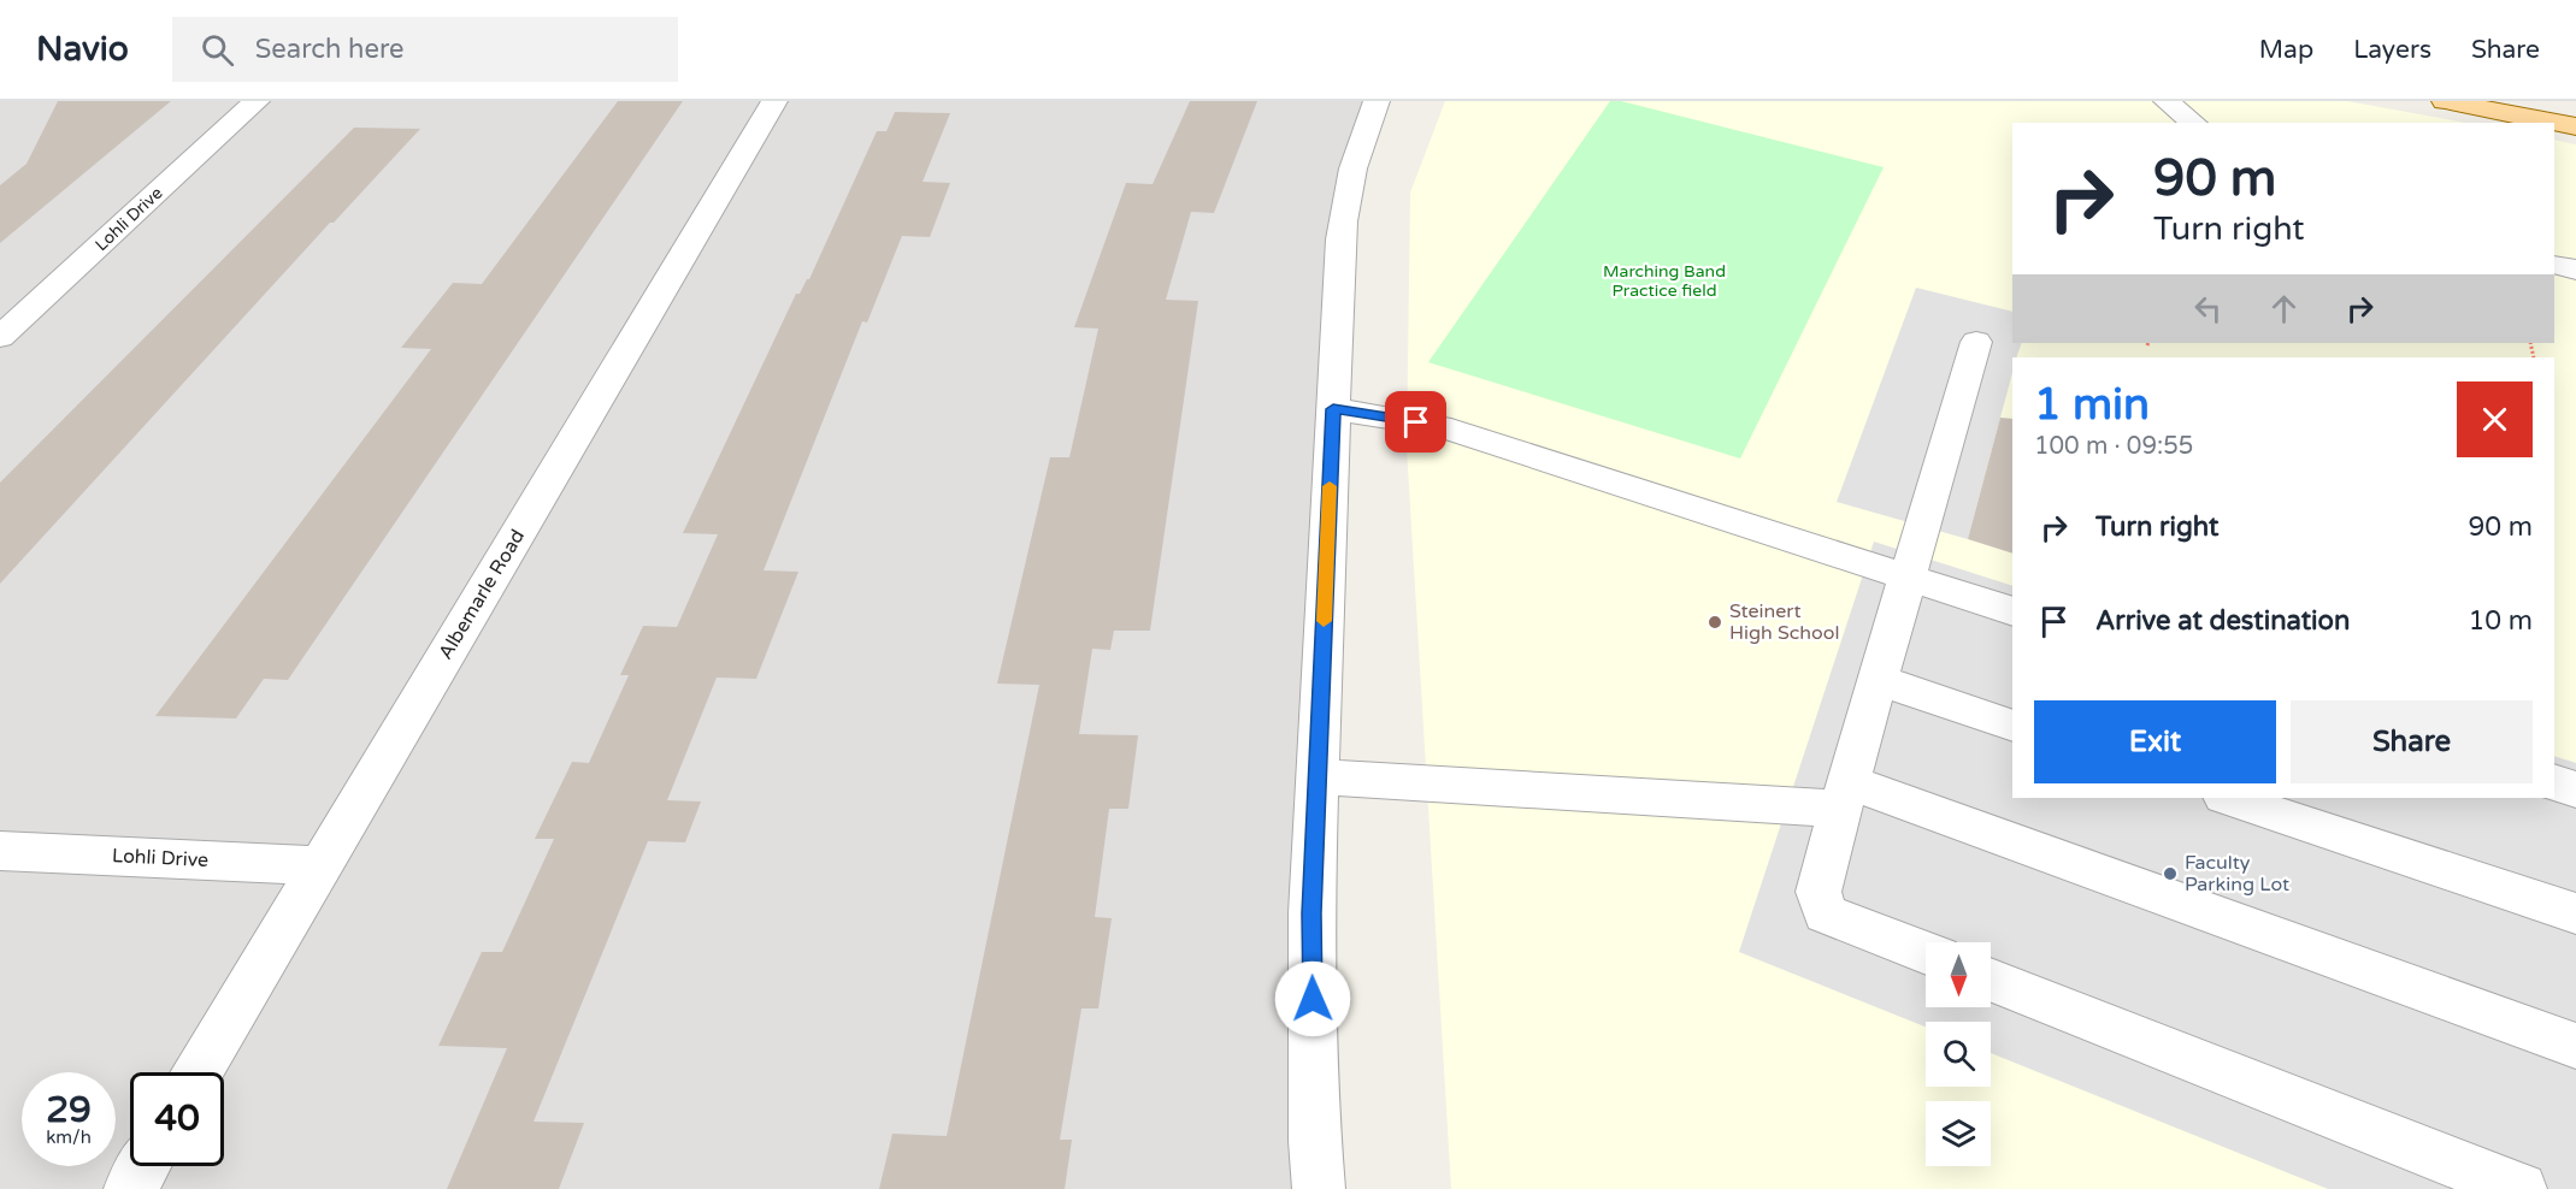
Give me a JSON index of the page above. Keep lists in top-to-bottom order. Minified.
{"streets":{"street":["Lohli Drive","Albemarle Road"]},"crossings":[["Lohli Drive","Albemarle Road"]],"parks":["Marching Band Practice field"],"places":["Steinert High School","Faculty Parking Lot"],"north":"bottom","page":{"header":"Navio","search":"Search here","nav":["Map","Layers","Share"],"turn":["90 m","Turn right"],"heading":["1 min","100 m · 09:55"],"list":[{"name":"Turn right","value":"90 m"},{"name":"Arrive at destination","value":"10 m"}],"buttons":["Exit","Share"],"speed":"29 km/h","limit":"40"}}
